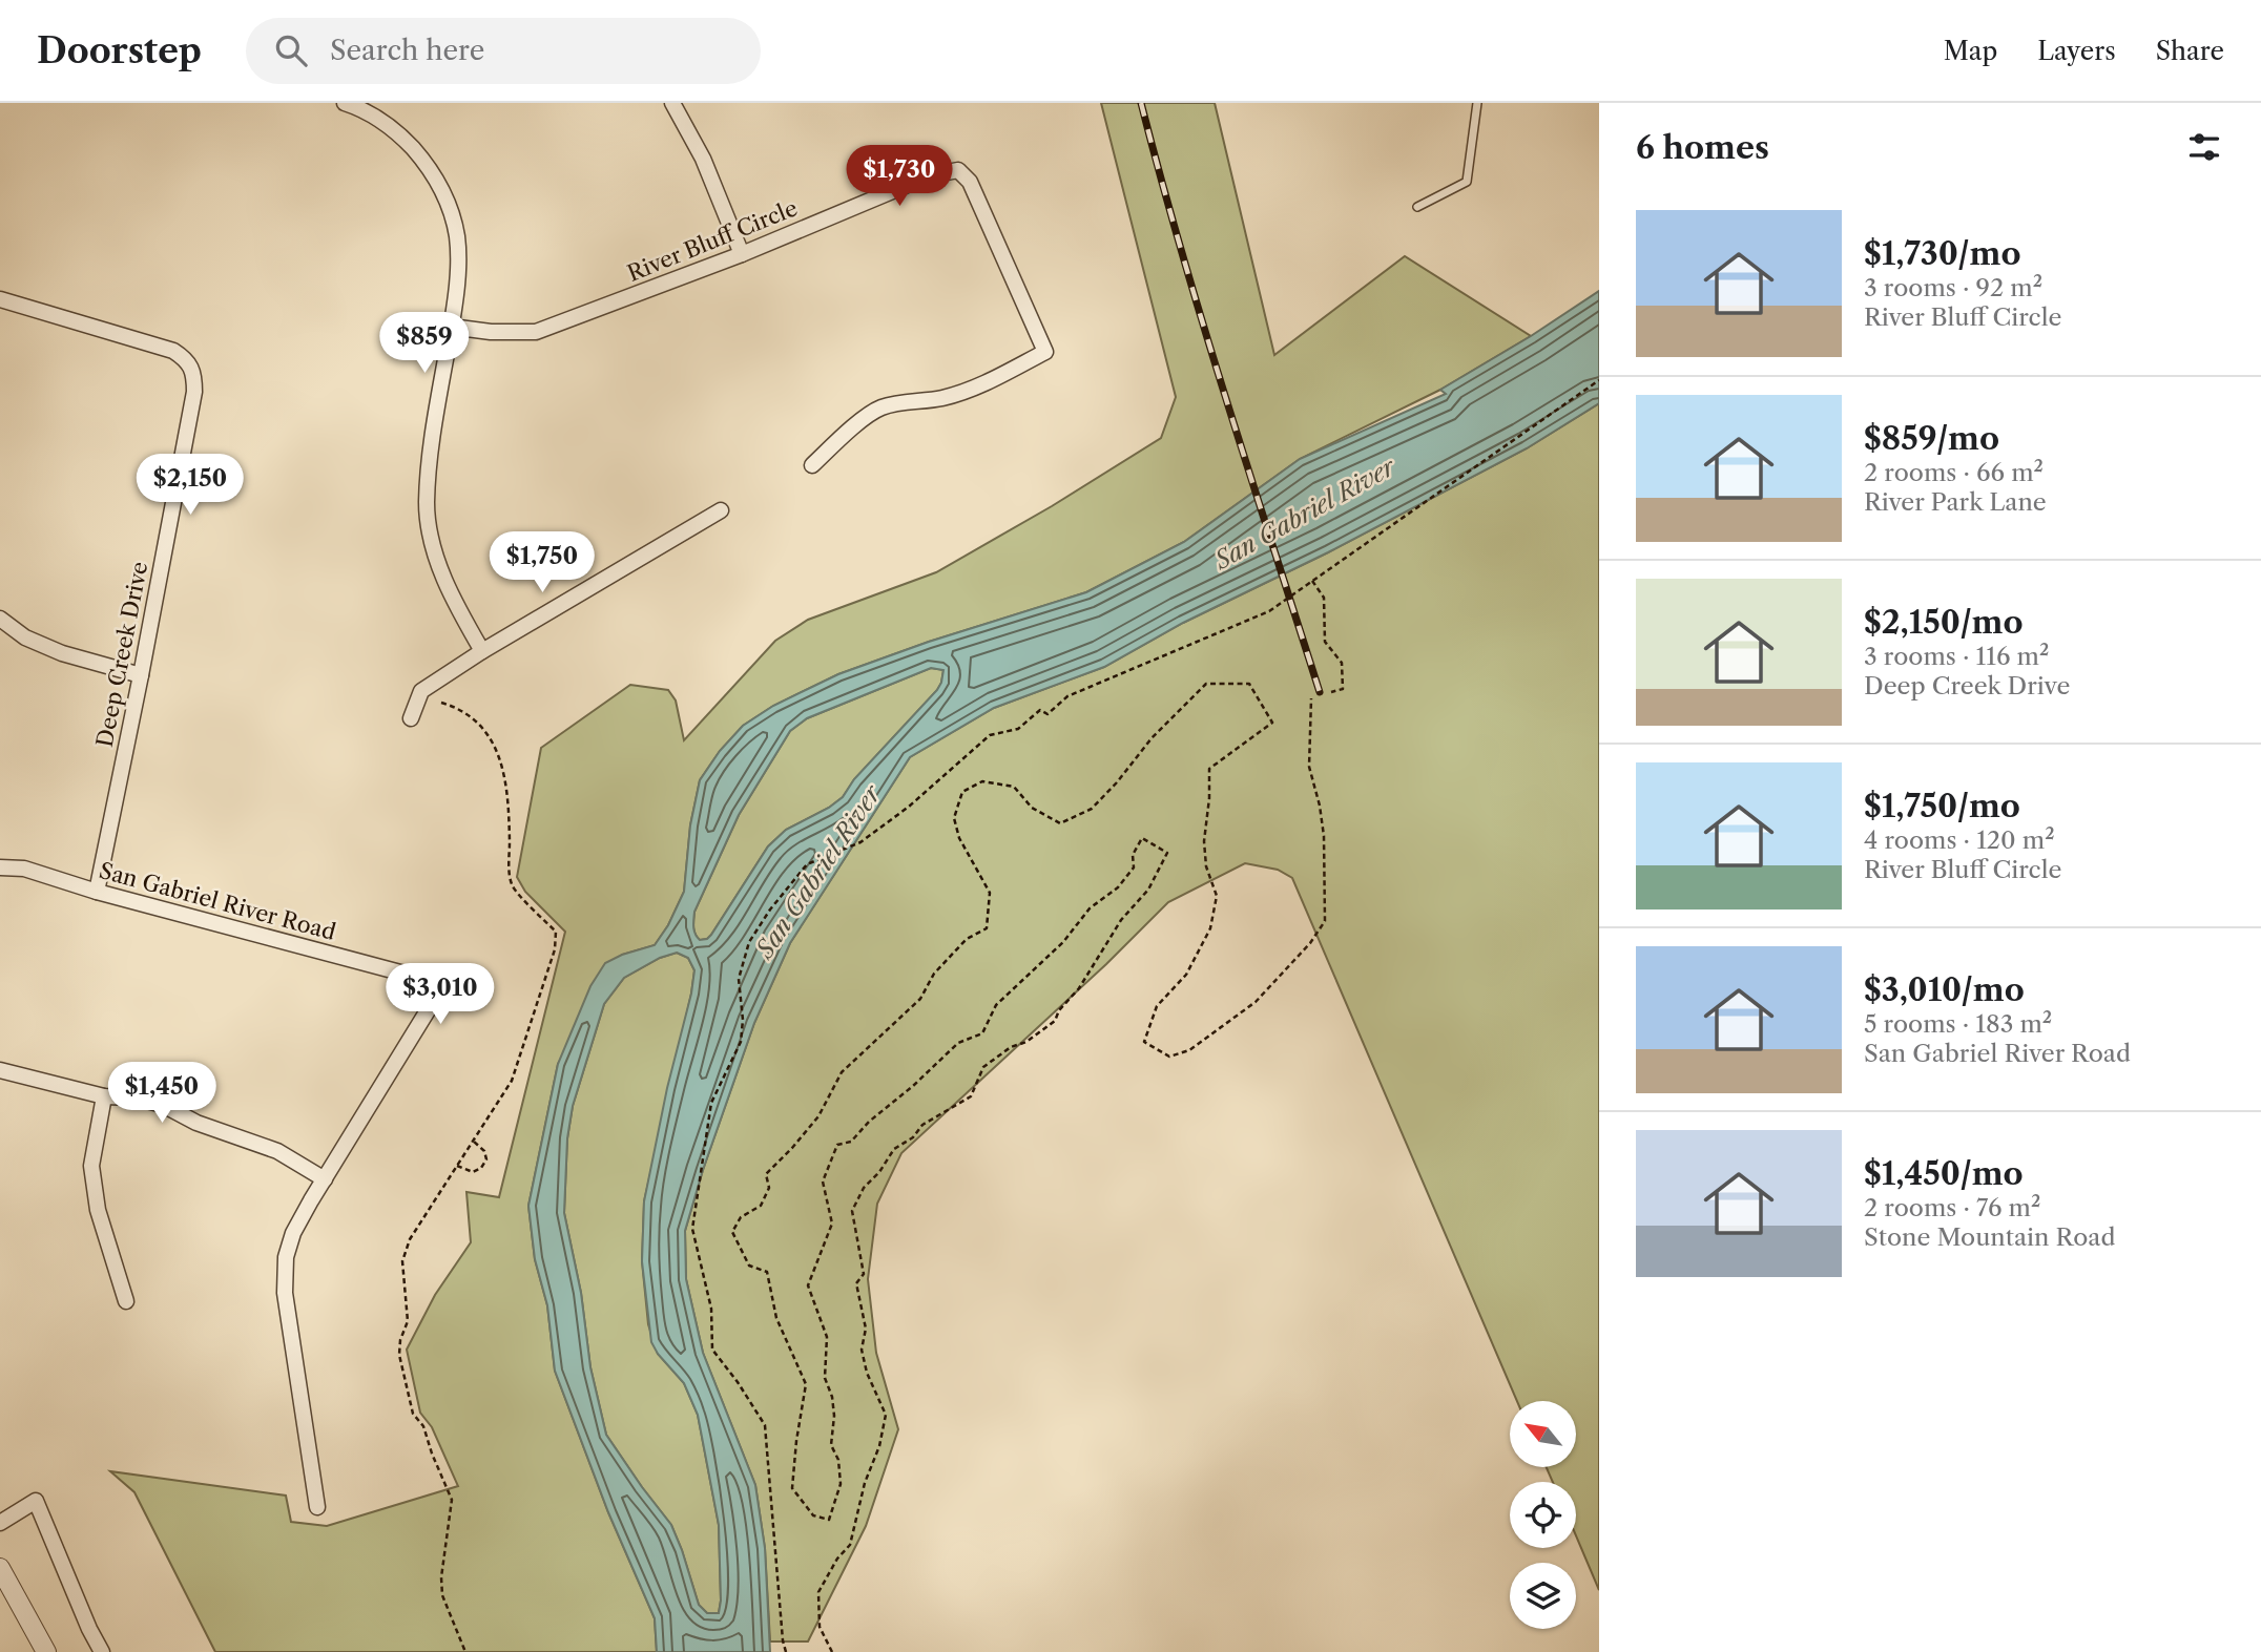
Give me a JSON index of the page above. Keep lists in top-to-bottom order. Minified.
{"streets":{"street":["River Bluff Circle","Deep Creek Drive","San Gabriel River Road"]},"crossings":[["Deep Creek Drive","San Gabriel River Road"]],"water":["San Gabriel River"],"north":"top left","page":{"header":"Doorstep","search":"Search here","nav":["Map","Layers","Share"],"heading":"6 homes","price":["$1,730","$859","$2,150","$1,750","$3,010","$1,450"],"list":[{"name":"$1,730/mo","note":"3 rooms · 92 m² · River Bluff Circle"},{"name":"$859/mo","note":"2 rooms · 66 m² · River Park Lane"},{"name":"$2,150/mo","note":"3 rooms · 116 m² · Deep Creek Drive"},{"name":"$1,750/mo","note":"4 rooms · 120 m² · River Bluff Circle"},{"name":"$3,010/mo","note":"5 rooms · 183 m² · San Gabriel River Road"},{"name":"$1,450/mo","note":"2 rooms · 76 m² · Stone Mountain Road"}]}}
